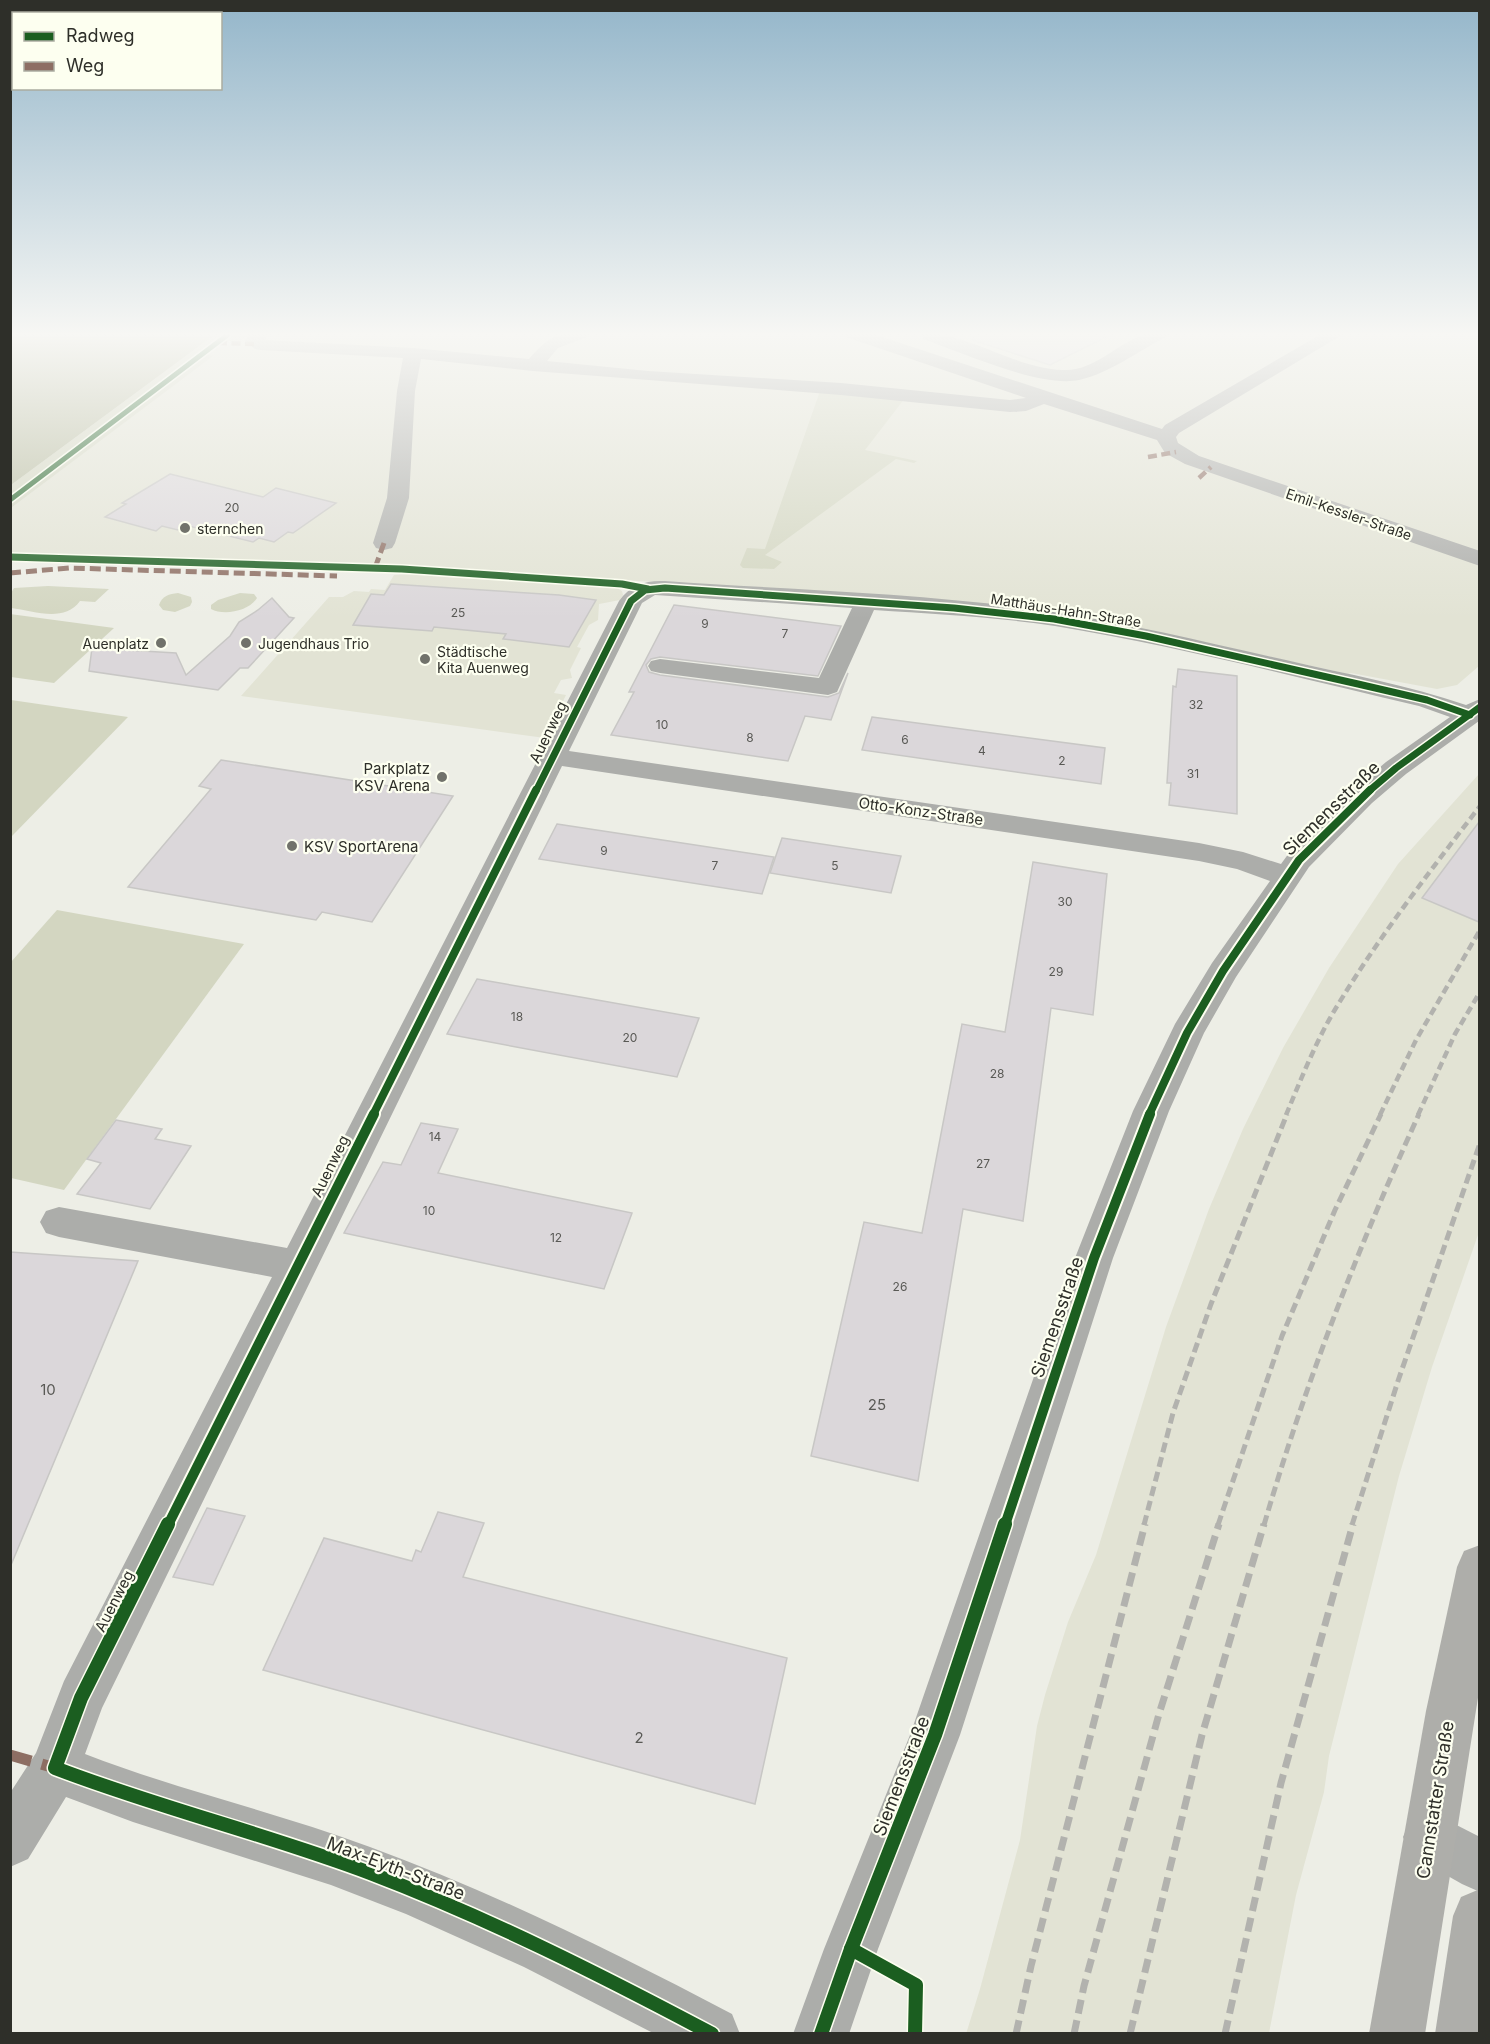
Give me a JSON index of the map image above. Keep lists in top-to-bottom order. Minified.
{"streets":{"main road":["Cannstatter Straße"],"street":["Emil-Kessler-Straße","Matthäus-Hahn-Straße","Auenweg","Siemensstraße","Otto-Konz-Straße","Max-Eyth-Straße"]},"crossings":[["Matthäus-Hahn-Straße","Auenweg"],["Matthäus-Hahn-Straße","Siemensstraße"],["Auenweg","Otto-Konz-Straße"],["Auenweg","Max-Eyth-Straße"],["Siemensstraße","Otto-Konz-Straße"]],"places":["sternchen","Auenplatz","Jugendhaus Trio","Städtische Kita Auenweg","Parkplatz KSV Arena","KSV SportArena"],"house_numbers":["20","25","9","7","32","10","8","6","4","2","31","9","7","5","30","29","18","20","28","14","27","10","12","26","10","25","2"],"legend":["Radweg","Weg"]}
